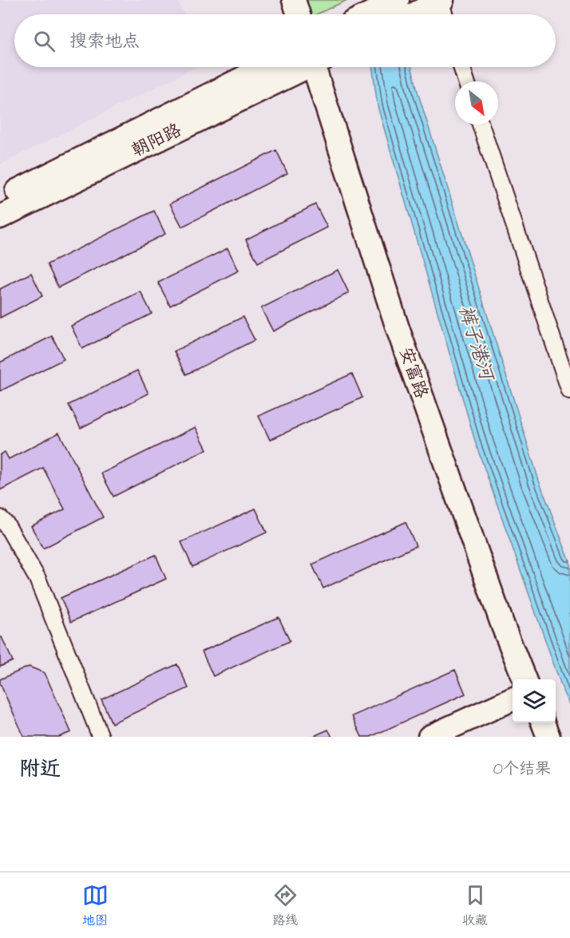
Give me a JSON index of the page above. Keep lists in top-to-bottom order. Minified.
{"streets":{"street":["朝阳路","安富路"]},"water":["裤子港河"],"north":"bottom right","page":{"search":"搜索地点","heading":["附近","0个结果"],"nav":["地图","路线","收藏"]}}
